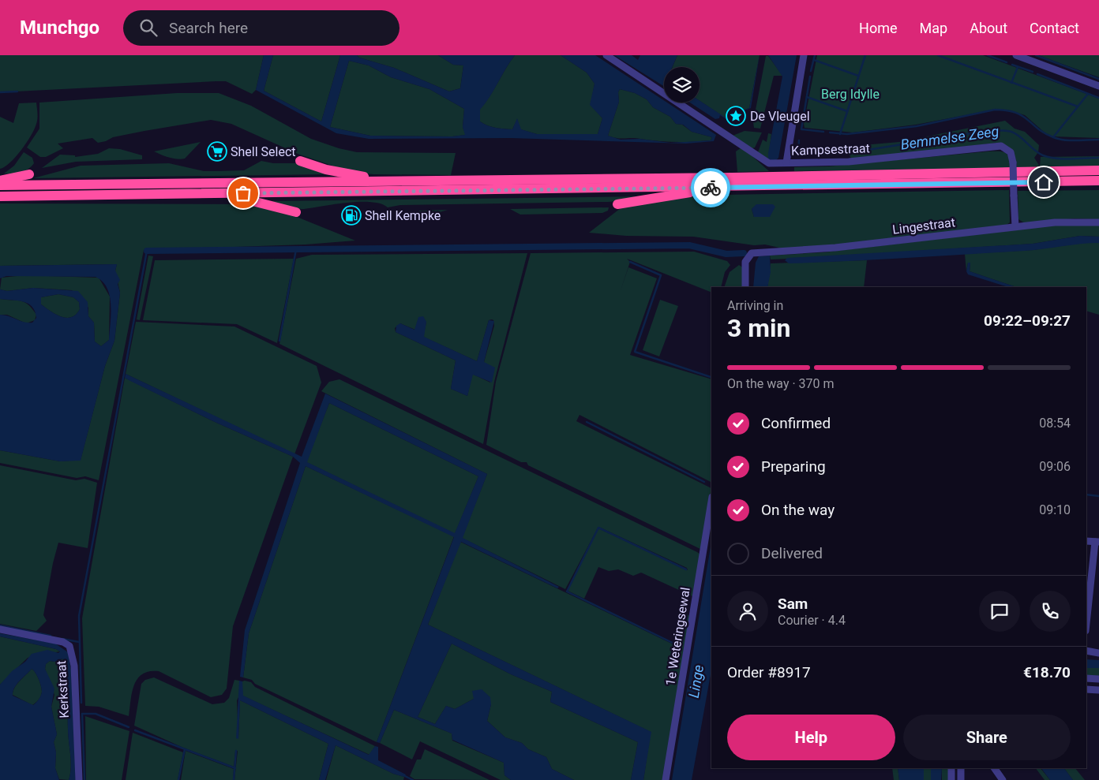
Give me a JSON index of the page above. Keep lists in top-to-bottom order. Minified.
{"streets":{"street":["Kampsestraat","Lingestraat","1e Weteringsewal","Kerkstraat"]},"crossings":[["Kampsestraat","Lingestraat"]],"water":["Bemmelse Zeeg","Linge"],"parks":["Berg Idylle"],"places":{"place":["De Vleugel"],"supermarket":["Shell Select"],"fuel station":["Shell Kempke"]},"page":{"header":"Munchgo","search":"Search here","nav":["Home","Map","About","Contact"],"heading":["3 min","Arriving in","09:22–09:27"],"panel":["Sam","Courier · 4.4","Order #8917","€18.70"],"bar":"On the way · 370 m","list":[["Confirmed","08:54"],["Preparing","09:06"],["On the way","09:10"],"Delivered"],"buttons":["Help","Share"]}}
